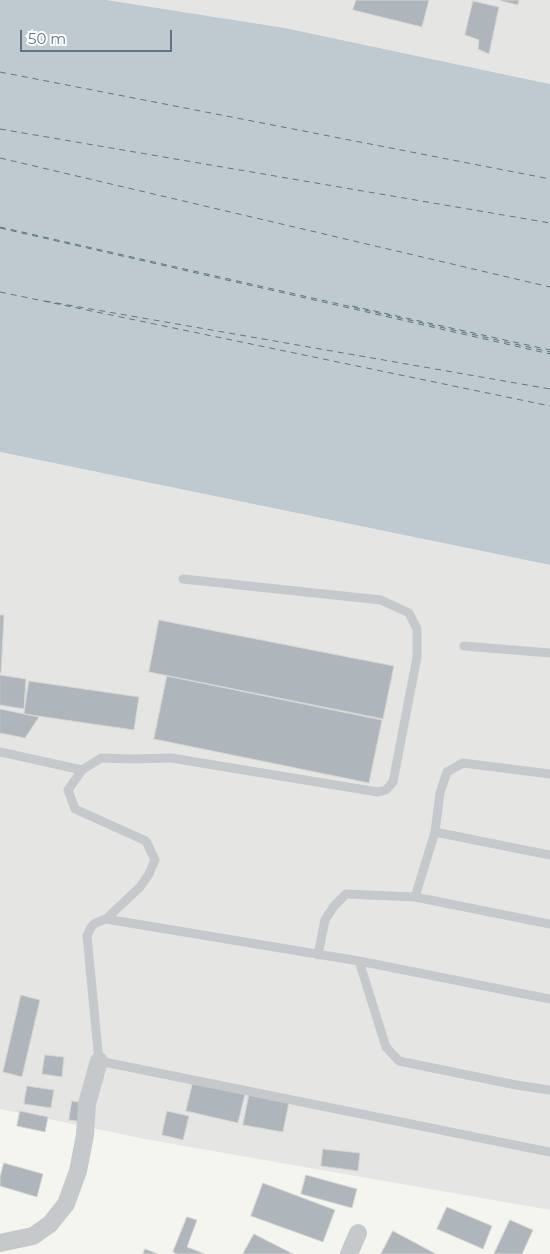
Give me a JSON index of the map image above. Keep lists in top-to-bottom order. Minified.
{"scale_bar":"50 m"}
